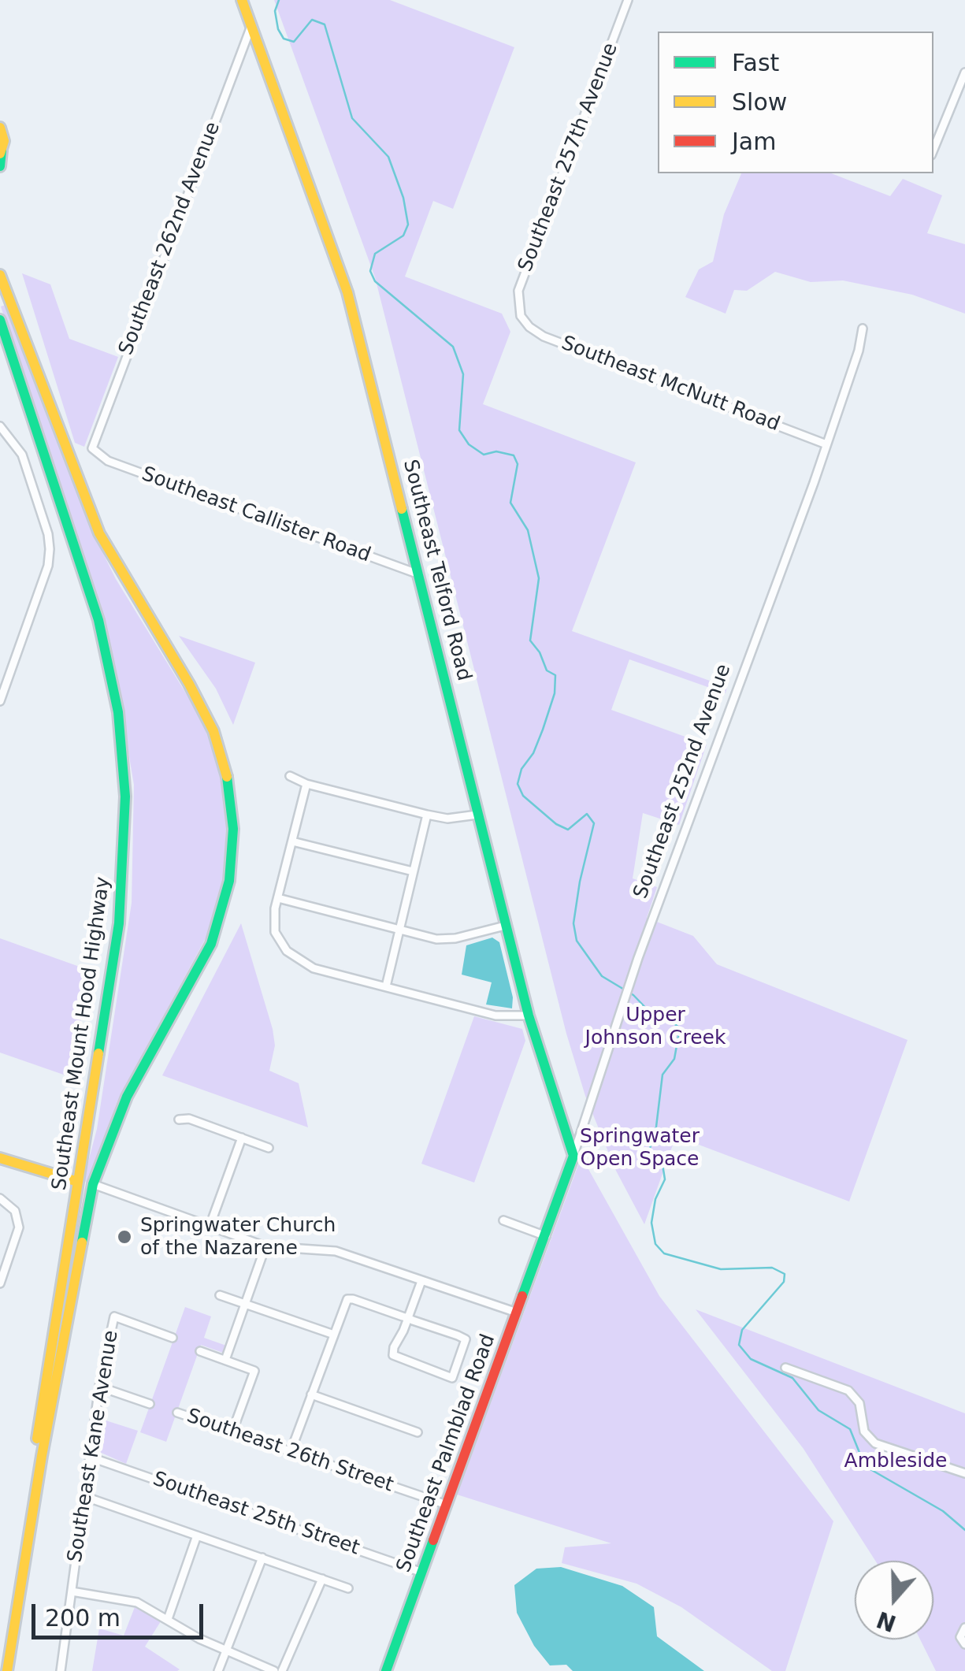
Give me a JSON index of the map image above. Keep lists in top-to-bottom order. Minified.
{"streets":{"main road":["Southeast Telford Road","Southeast 252nd Avenue","Southeast Mount Hood Highway","Southeast Palmblad Road"],"street":["Southeast 257th Avenue","Southeast 262nd Avenue","Southeast McNutt Road","Southeast Callister Road","Southeast Kane Avenue","Southeast 26th Street","Southeast 25th Street"]},"crossings":[["Southeast 257th Avenue","Southeast McNutt Road"],["Southeast 262nd Avenue","Southeast Callister Road"],["Southeast 262nd Avenue","Southeast Telford Road"],["Southeast McNutt Road","Southeast 252nd Avenue"],["Southeast Callister Road","Southeast Telford Road"],["Southeast Telford Road","Southeast 252nd Avenue"],["Southeast 252nd Avenue","Southeast Palmblad Road"],["Southeast Kane Avenue","Southeast 25th Street"],["Southeast 26th Street","Southeast Palmblad Road"],["Southeast Palmblad Road","Southeast 25th Street"]],"parks":["Upper Johnson Creek","Springwater Open Space","Ambleside"],"places":["Springwater Church of the Nazarene"],"legend":["Fast","Slow","Jam"],"scale_bar":"200 m","north":"bottom"}
